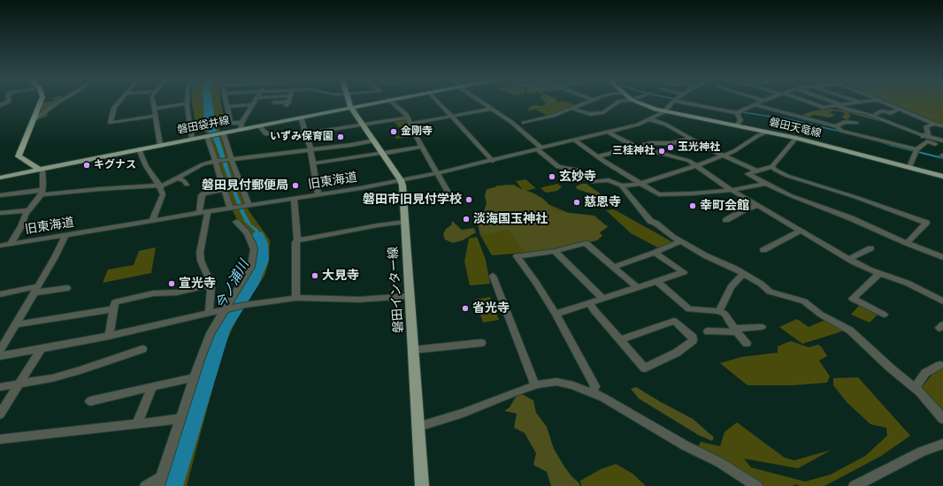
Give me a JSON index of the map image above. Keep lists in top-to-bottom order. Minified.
{"streets":{"main road":["磐田袋井線","磐田天竜線","磐田インター線"],"street":["旧東海道"]},"crossings":[["磐田袋井線","磐田インター線"],["磐田天竜線","旧東海道"],["旧東海道","磐田インター線"]],"water":["今ノ浦川"],"places":["金剛寺","いずみ保育園","玉光神社","三桂神社","キグナス","玄妙寺","磐田見付郵便局","磐田市旧見付学校","慈恩寺","幸町会館","淡海国玉神社","大見寺","宣光寺","省光寺"]}
